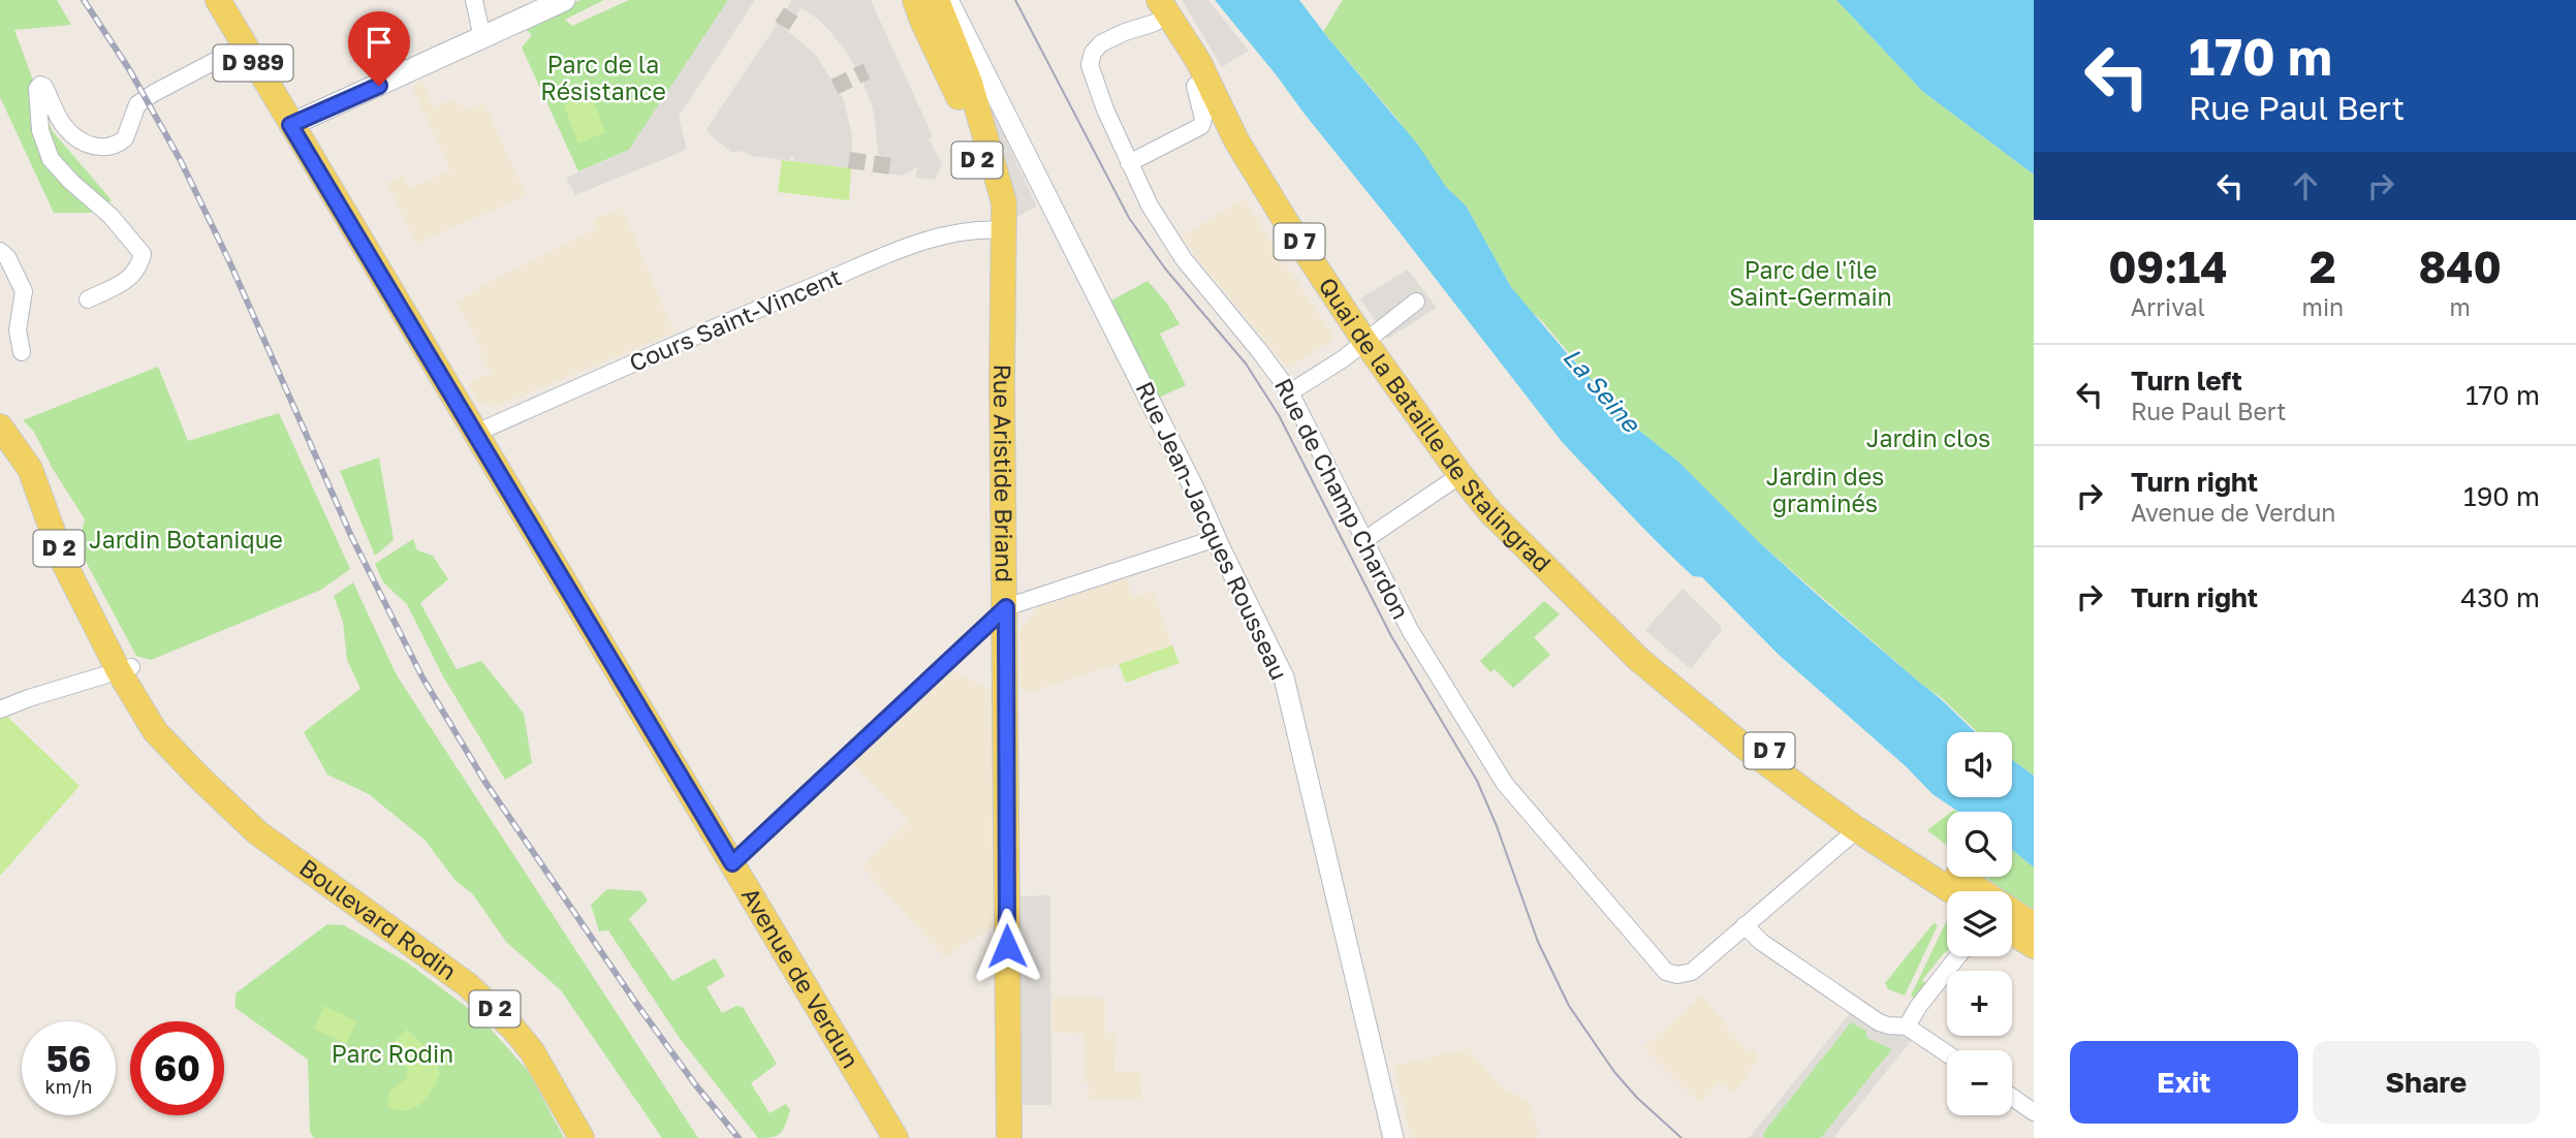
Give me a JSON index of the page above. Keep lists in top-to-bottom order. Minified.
{"streets":{"main road":["D 989","D 2","D 7","Quai de la Bataille de Stalingrad","Rue Aristide Briand","Boulevard Rodin","Avenue de Verdun"],"street":["Cours Saint-Vincent","Rue de Champ Chardon","Rue Jean-Jacques Rousseau"]},"crossings":[["Cours Saint-Vincent","Rue Aristide Briand"],["Cours Saint-Vincent","Avenue de Verdun"],["Quai de la Bataille de Stalingrad","Rue de Champ Chardon"]],"water":["La Seine"],"parks":["Parc de la Résistance","Parc de l'île Saint-Germain","Jardin clos","Jardin des graminés","Jardin Botanique","Parc Rodin"],"page":{"turn":["170 m","Rue Paul Bert"],"eta":["09:14","Arrival","2","min","840","m"],"list":[{"name":"Turn left","note":"Rue Paul Bert","value":"170 m"},{"name":"Turn right","note":"Avenue de Verdun","value":"190 m"},{"name":"Turn right","value":"430 m"}],"map_buttons":["+","−"],"speed":"56 km/h","limit":"60","buttons":["Exit","Share"]}}
